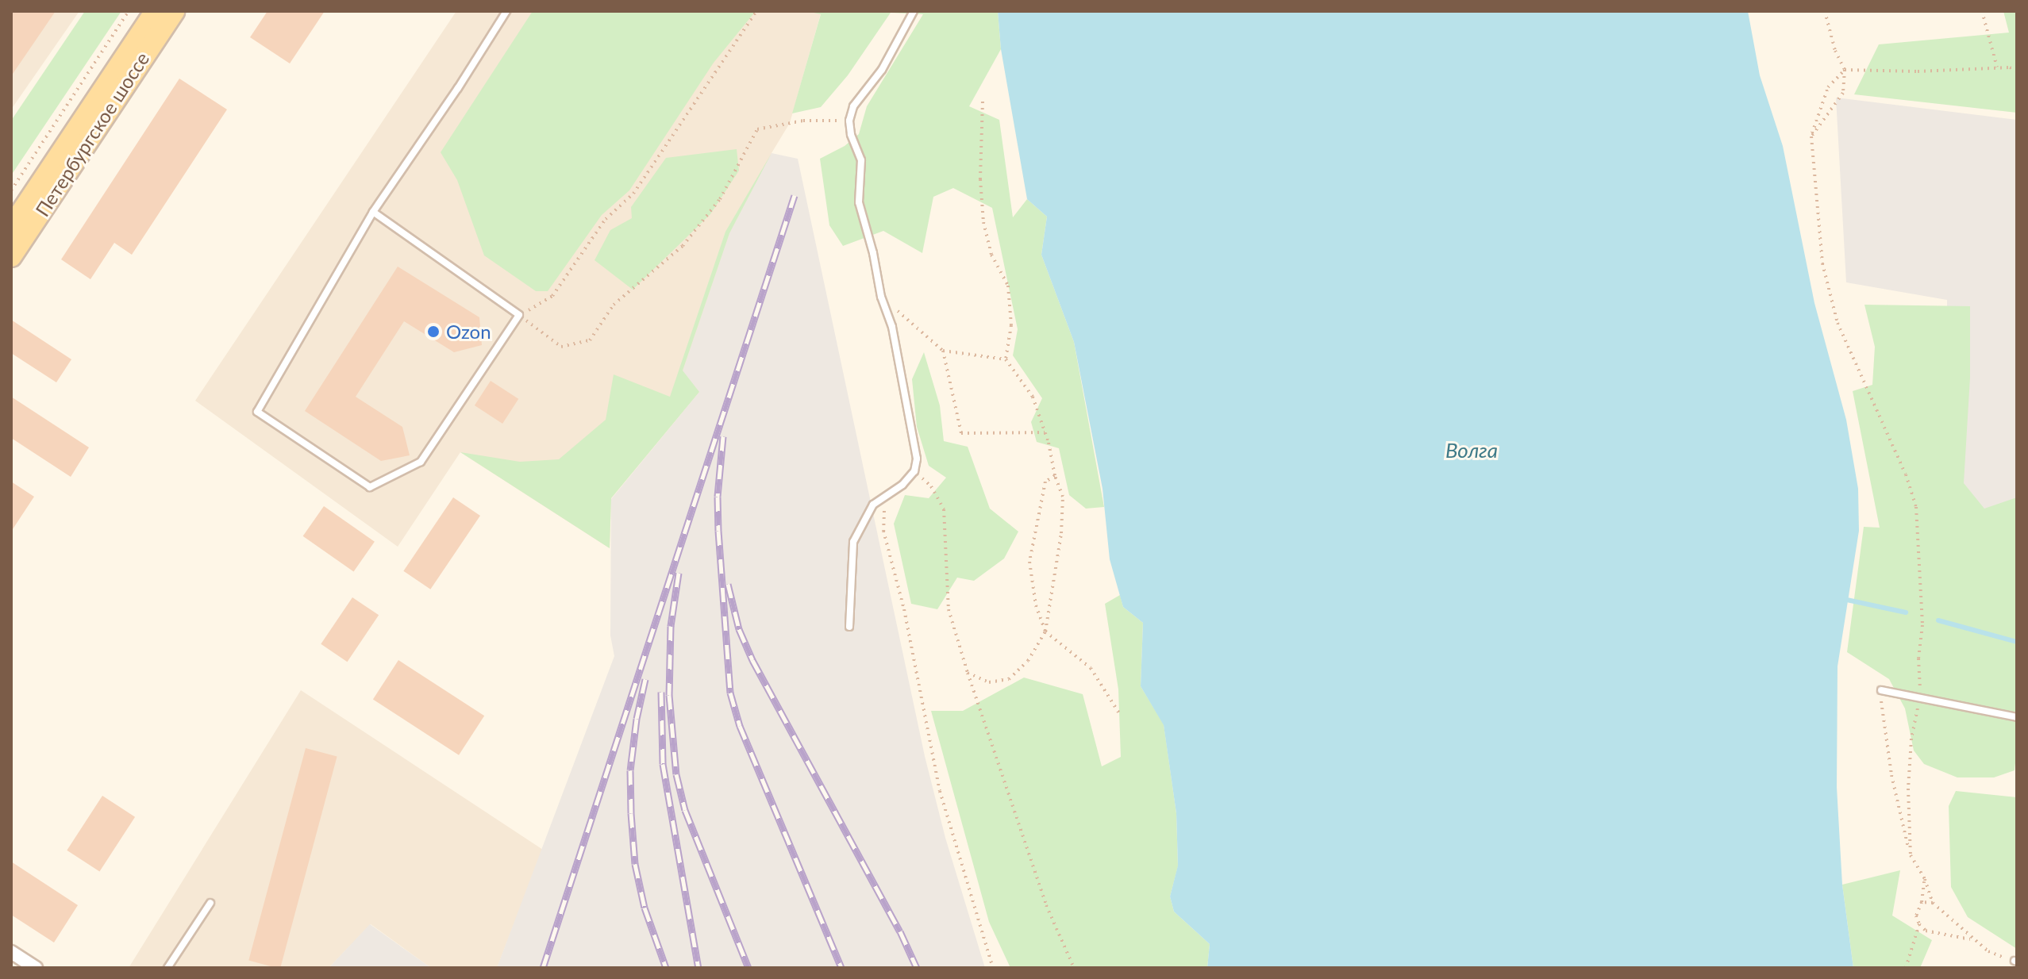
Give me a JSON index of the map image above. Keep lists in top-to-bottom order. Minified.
{"streets":{"main road":["Петербургское шоссе"]},"water":["Волга"],"places":["Ozon"]}
